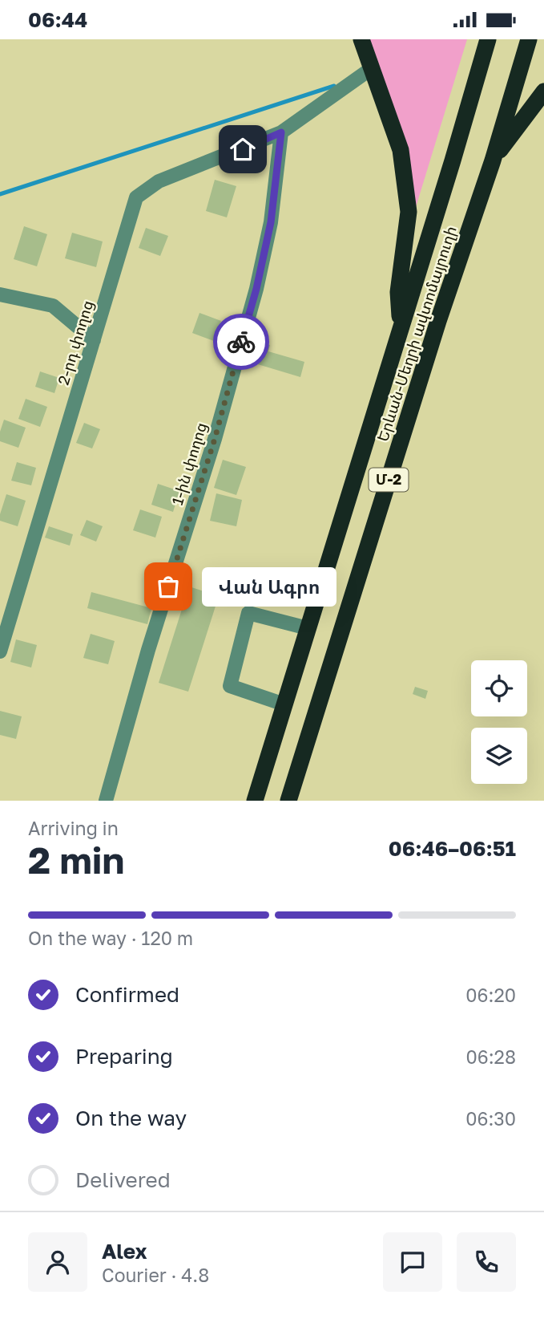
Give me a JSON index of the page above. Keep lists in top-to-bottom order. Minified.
{"streets":{"highway":["Երևան-Մեղրի ավտոմայրուղի","Մ-2"],"street":["2-րդ փողոց","1-ին փողոց"]},"crossings":[["2-րդ փողոց","1-ին փողոց"]],"places":["Վան Ագրո"],"page":{"status":"06:44","bubble":"Վան Ագրո","heading":["2 min","Arriving in","06:46–06:51"],"panel":["Alex","Courier · 4.8"],"bar":"On the way · 120 m","list":[["Confirmed","06:20"],["Preparing","06:28"],["On the way","06:30"],"Delivered"]}}
